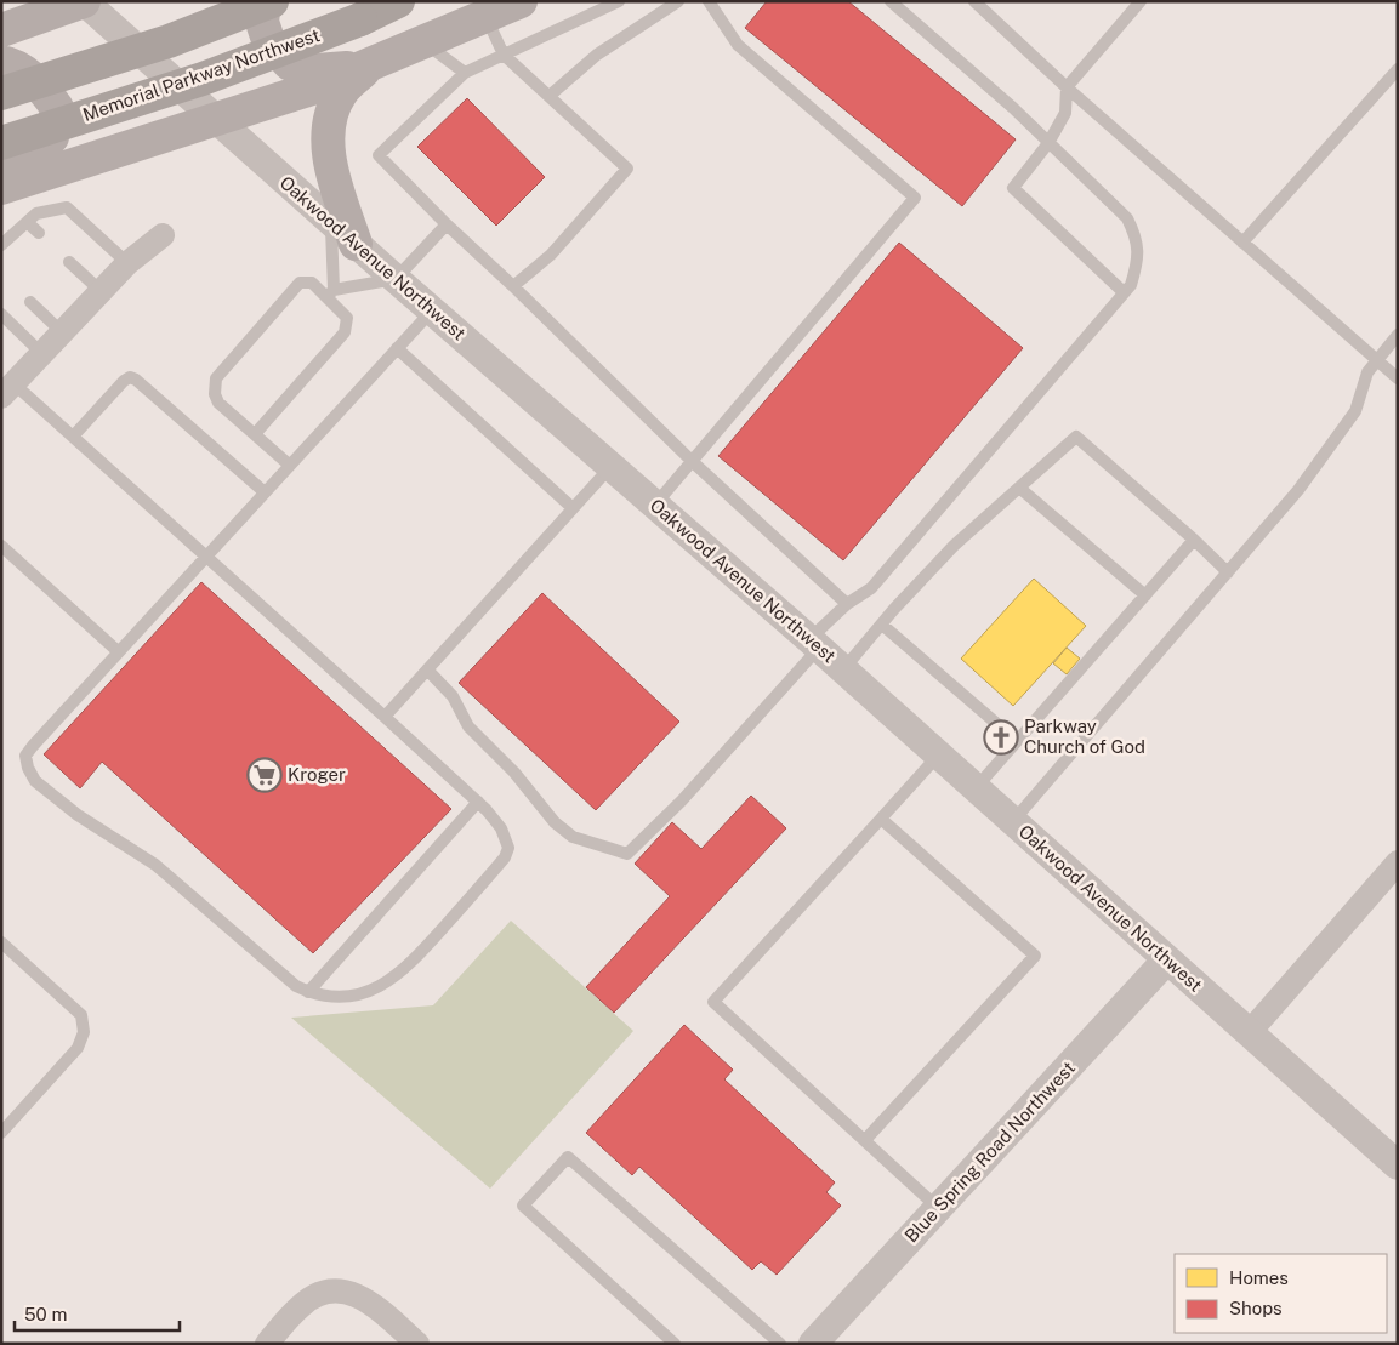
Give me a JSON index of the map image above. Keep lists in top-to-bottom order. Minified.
{"streets":{"highway":["Memorial Parkway Northwest"],"street":["Oakwood Avenue Northwest","Blue Spring Road Northwest"]},"crossings":[["Oakwood Avenue Northwest","Blue Spring Road Northwest"]],"places":{"church":["Parkway Church of God"],"supermarket":["Kroger"]},"legend":["Homes","Shops"],"scale_bar":"50 m"}
